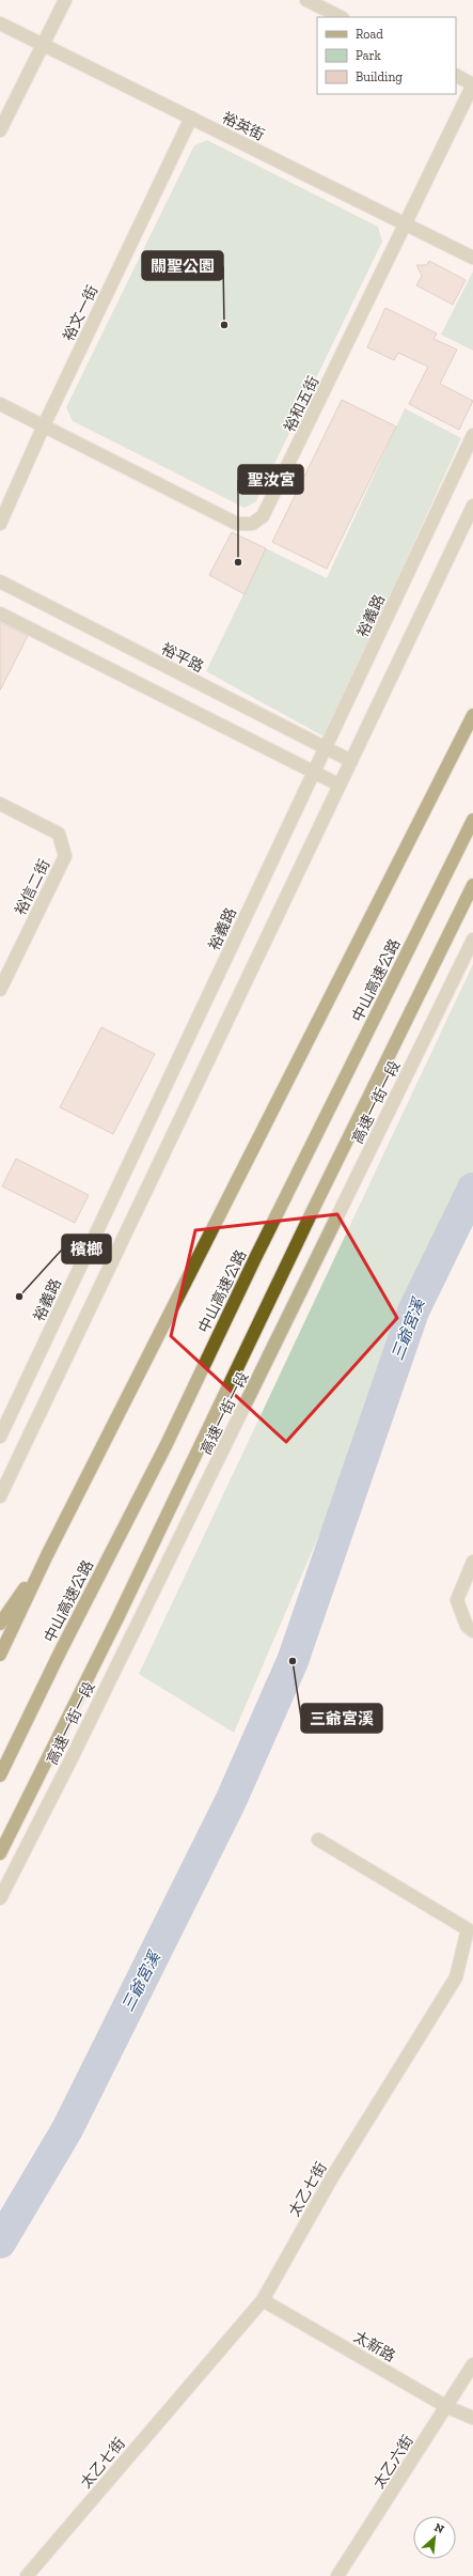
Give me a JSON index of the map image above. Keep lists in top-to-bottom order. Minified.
{"streets":{"highway":["中山高速公路"],"street":["裕英街","裕文一街","裕和五街","裕義路","裕平路","裕信二街","高速一街一段","太乙七街","太新路","太乙六街"]},"crossings":[["裕英街","裕文一街"],["裕英街","裕和五街"],["裕文一街","裕和五街"],["裕義路","裕平路"],["太乙七街","太新路"],["太新路","太乙六街"]],"water":["三爺宮溪"],"places":["關聖公園","聖汝宮","檳榔","三爺宮溪"],"legend":["Road","Park","Building"],"north":"top right"}
